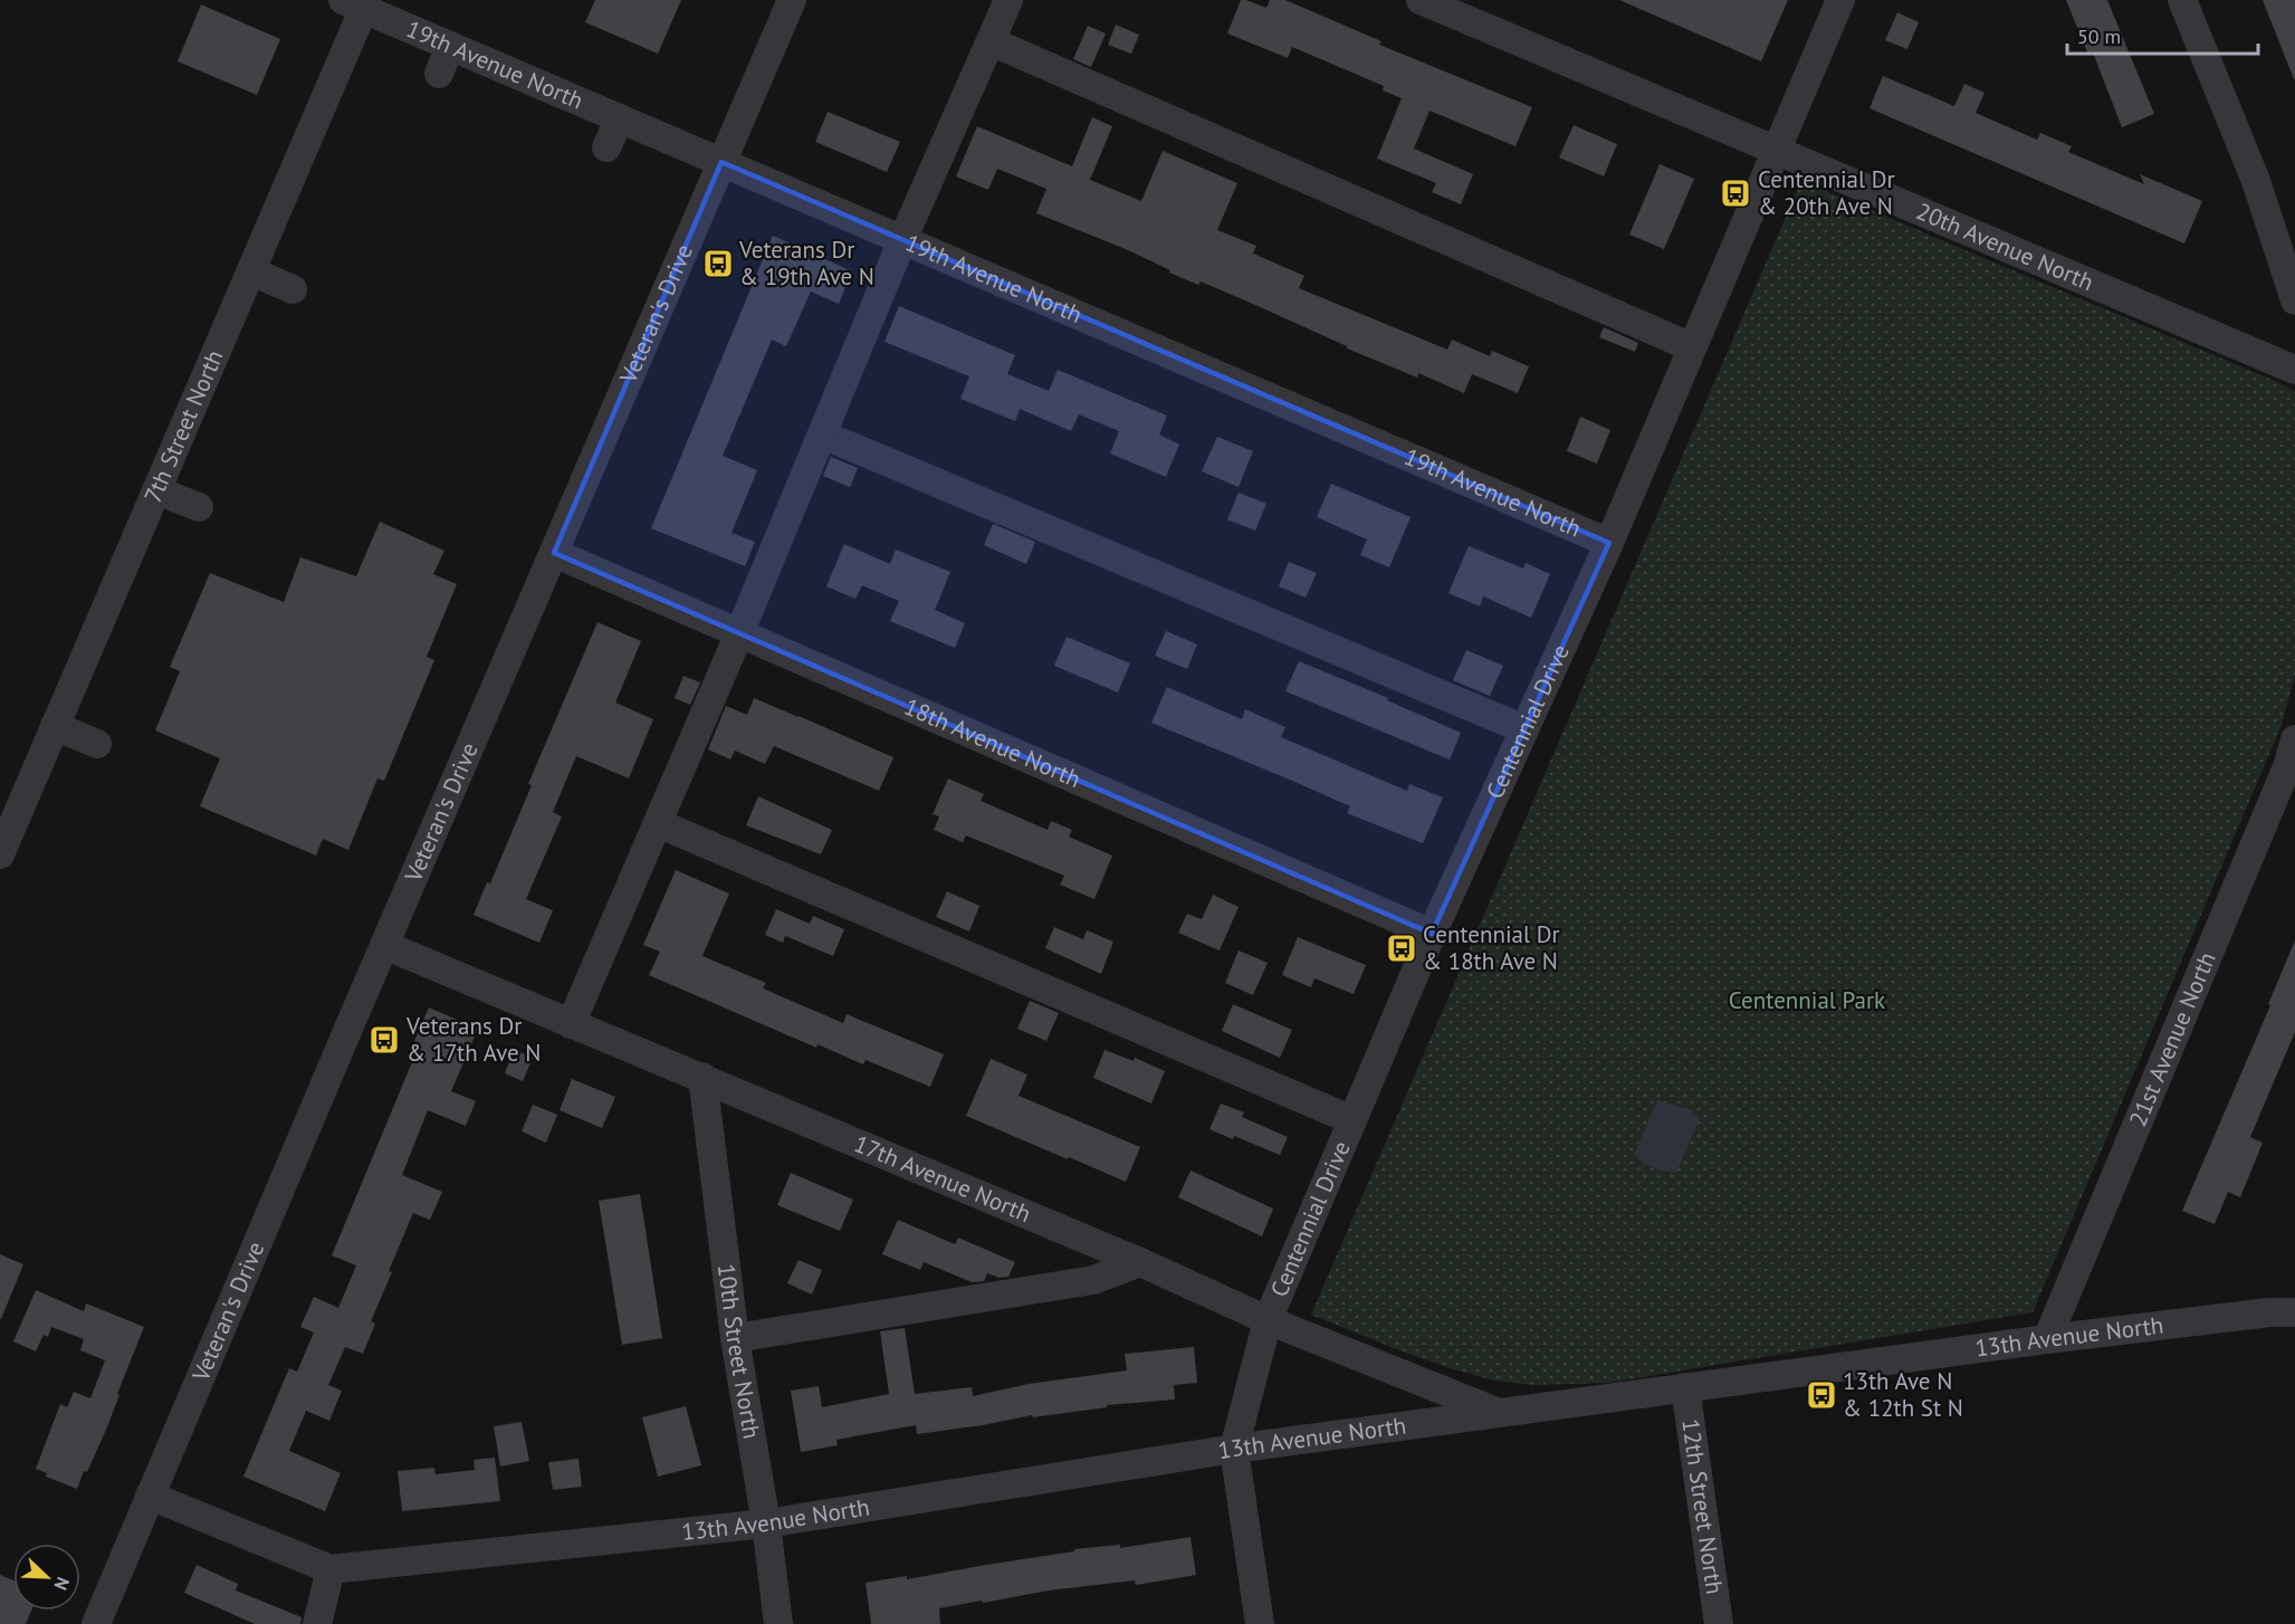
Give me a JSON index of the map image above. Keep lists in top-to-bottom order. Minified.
{"streets":{"street":["19th Avenue North","20th Avenue North","Veteran's Drive","7th Street North","Centennial Drive","18th Avenue North","21st Avenue North","17th Avenue North","13th Avenue North","10th Street North","12th Street North"]},"crossings":[["19th Avenue North","Veteran's Drive"],["19th Avenue North","7th Street North"],["19th Avenue North","Centennial Drive"],["20th Avenue North","Centennial Drive"],["Veteran's Drive","18th Avenue North"],["Veteran's Drive","17th Avenue North"],["Centennial Drive","18th Avenue North"],["Centennial Drive","17th Avenue North"],["Centennial Drive","13th Avenue North"],["21st Avenue North","13th Avenue North"],["17th Avenue North","13th Avenue North"],["17th Avenue North","10th Street North"],["13th Avenue North","10th Street North"],["13th Avenue North","12th Street North"]],"parks":["Centennial Park"],"places":{"bus stop":["Centennial Dr & 20th Ave N","Veterans Dr & 19th Ave N","Centennial Dr & 18th Ave N","Veterans Dr & 17th Ave N","13th Ave N & 12th St N"]},"scale_bar":"50 m","north":"bottom right"}
